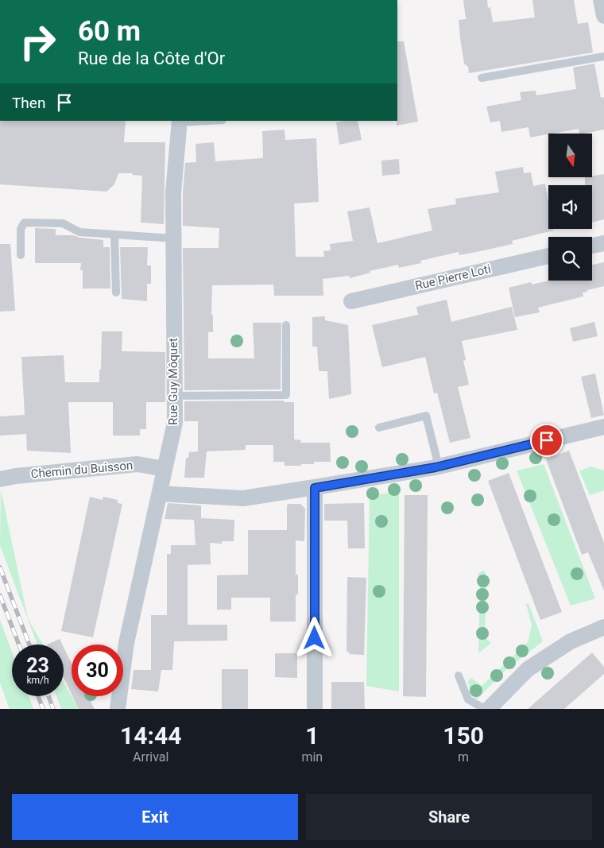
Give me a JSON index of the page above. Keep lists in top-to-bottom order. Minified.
{"streets":{"street":["Rue Pierre Loti","Rue Guy Môquet","Chemin du Buisson"]},"crossings":[["Rue Guy Môquet","Chemin du Buisson"]],"north":"bottom","page":{"turn":["60 m","Rue de la Côte d'Or"],"then":"Then","speed":"23 km/h","limit":"30","eta":["14:44","Arrival","1","min","150","m"],"buttons":["Exit","Share"]}}
